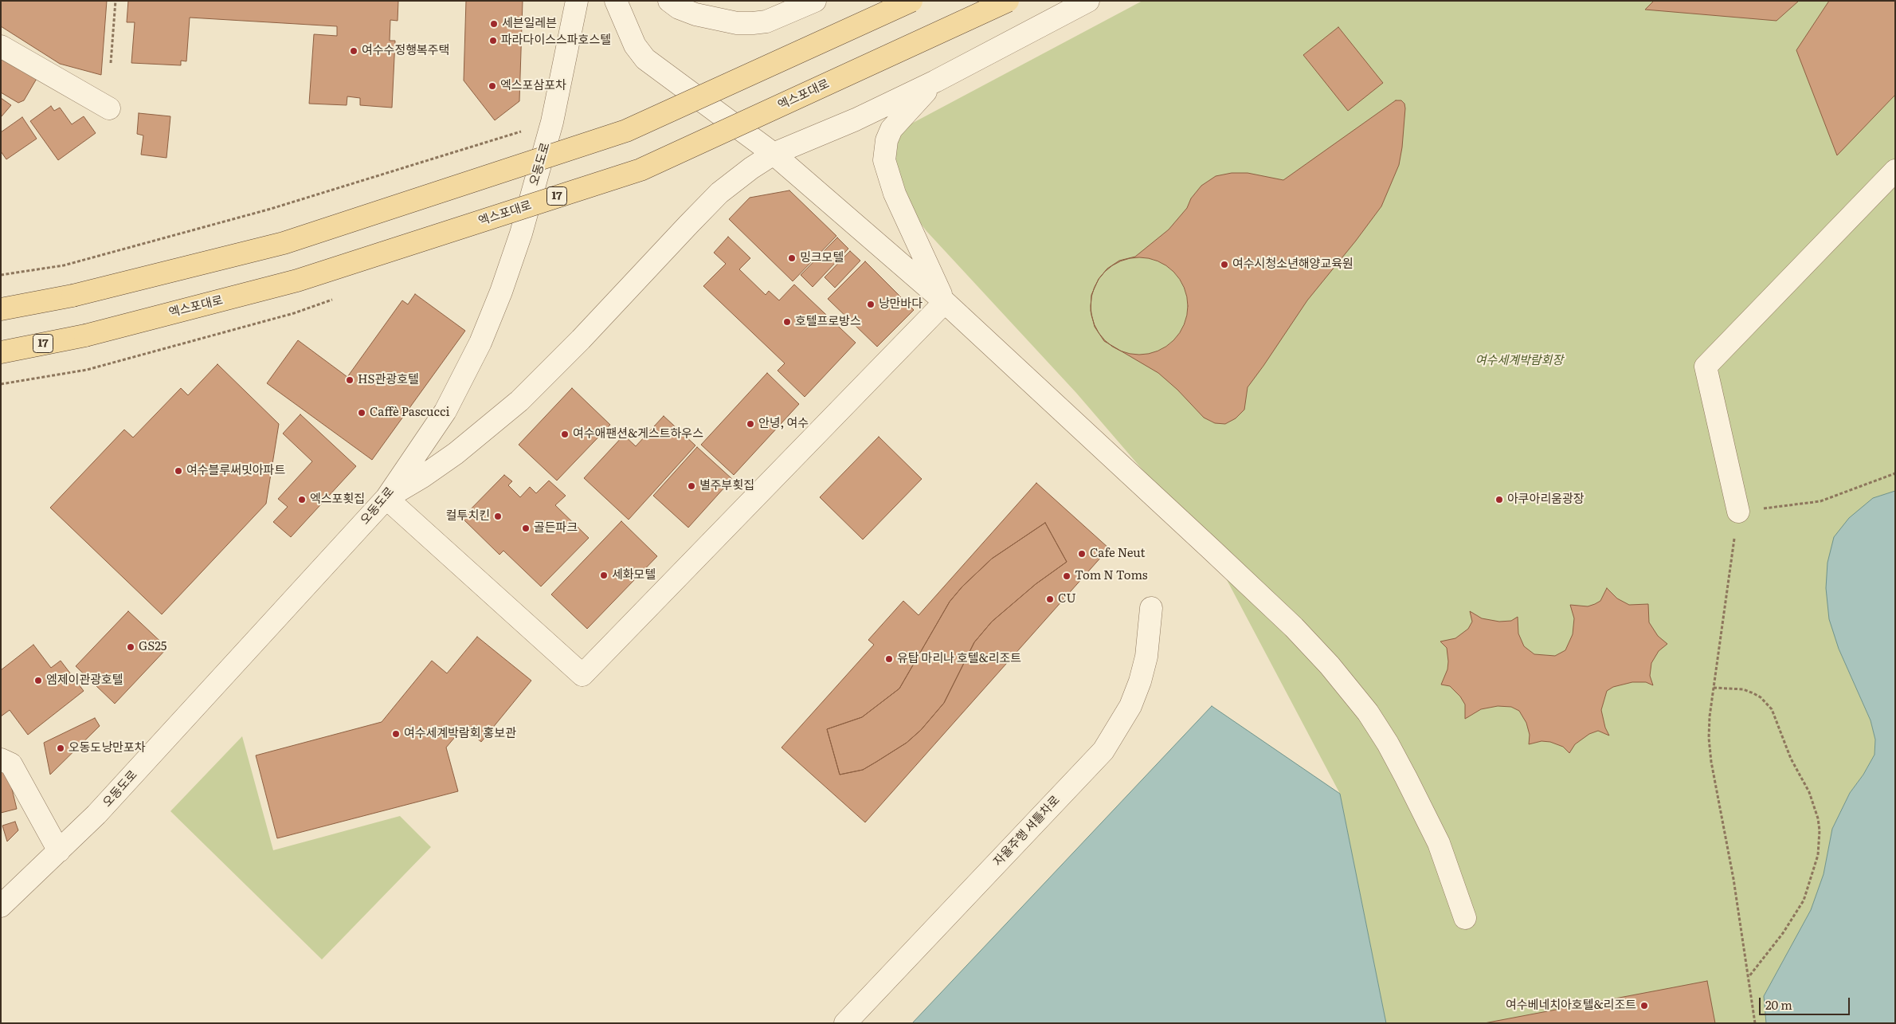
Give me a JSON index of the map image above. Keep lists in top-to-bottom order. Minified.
{"streets":{"main road":["엑스포대로","17"],"street":["오동도로","자율주행 셔틀차로"]},"parks":["여수세계박람회장"],"places":["세븐일레븐","파라다이스스파호스텔","여수수정행복주택","엑스포삼포차","밍크모텔","여수시청소년해양교육원","낭만바다","호텔프로방스","HS관광호텔","Caffè Pascucci","안녕, 여수","여수애팬션&게스트하우스","여수블루써밋아파트","별주부횟집","엑스포횟집","아쿠아리움광장","컬투치킨","골든파크","Cafe Neut","세화모텔","Tom N Toms","CU","GS25","유탑 마리나 호텔&리조트","엠제이관광호텔","여수세계박람회 홍보관","오동도낭만포차","여수베네치아호텔&리조트"],"scale_bar":"20 m"}
